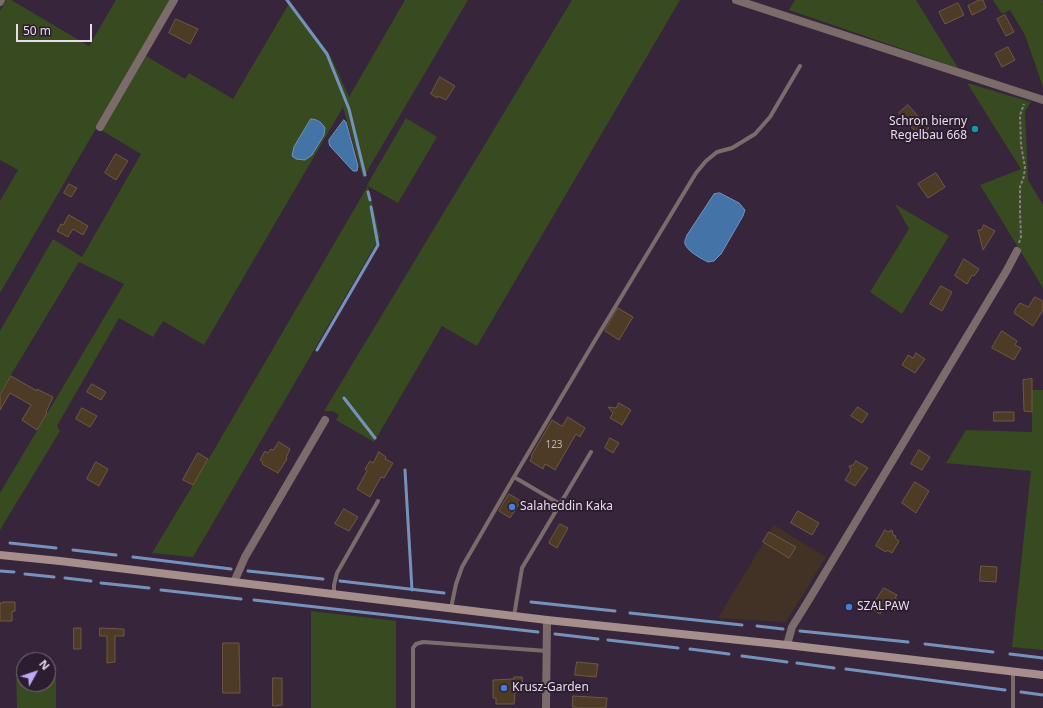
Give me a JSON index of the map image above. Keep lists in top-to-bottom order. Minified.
{"places":["Schron bierny Regelbau 668","Salaheddin Kaka","SZALPAW","Krusz-Garden"],"house_numbers":["123"],"scale_bar":"50 m","north":"top right"}
